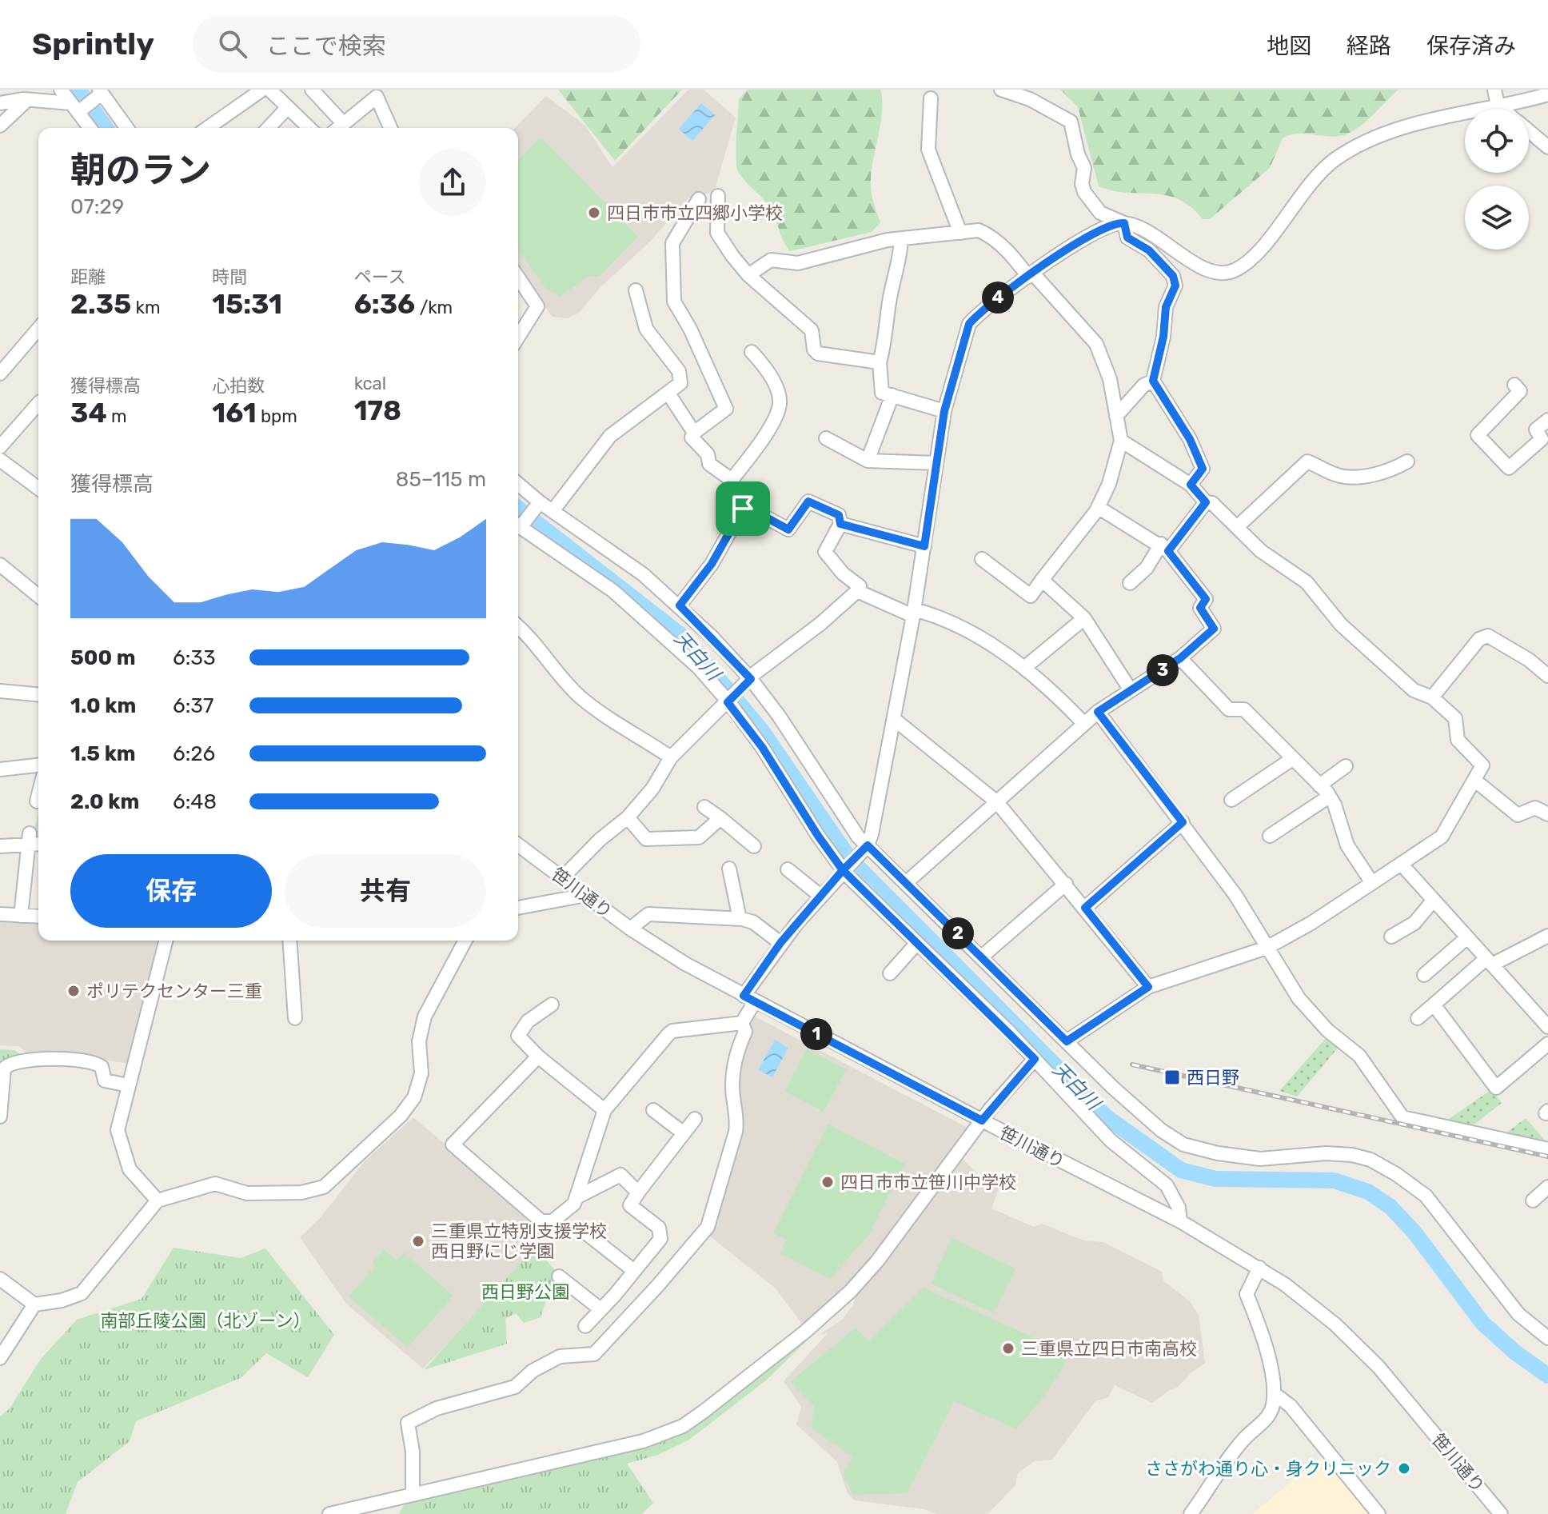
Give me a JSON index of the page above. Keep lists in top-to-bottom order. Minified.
{"streets":{"street":["笹川通り"]},"water":["天白川"],"parks":["西日野公園","南部丘陵公園（北ゾーン）"],"places":{"other":["四日市市立四郷小学校","ポリテクセンター三重","四日市市立笹川中学校","三重県立特別支援学校 西日野にじ学園","三重県立四日市南高校","ささがわ通り心・身クリニック"],"transit":["西日野"]},"page":{"header":"Sprintly","search":"ここで検索","nav":["地図","経路","保存済み"],"heading":["朝のラン","07:29"],"stats":[["距離","2.35 km"],["時間","15:31"],["ペース","6:36 /km"],["獲得標高","34 m"],["心拍数","161 bpm"],["kcal","178"]],"pins":["4","3","2","1"],"chart":["獲得標高","85–115 m"],"list":[{"name":"500 m","note":"6:33"},{"name":"1.0 km","note":"6:37"},{"name":"1.5 km","note":"6:26"},{"name":"2.0 km","note":"6:48"}],"buttons":["保存","共有"]}}
